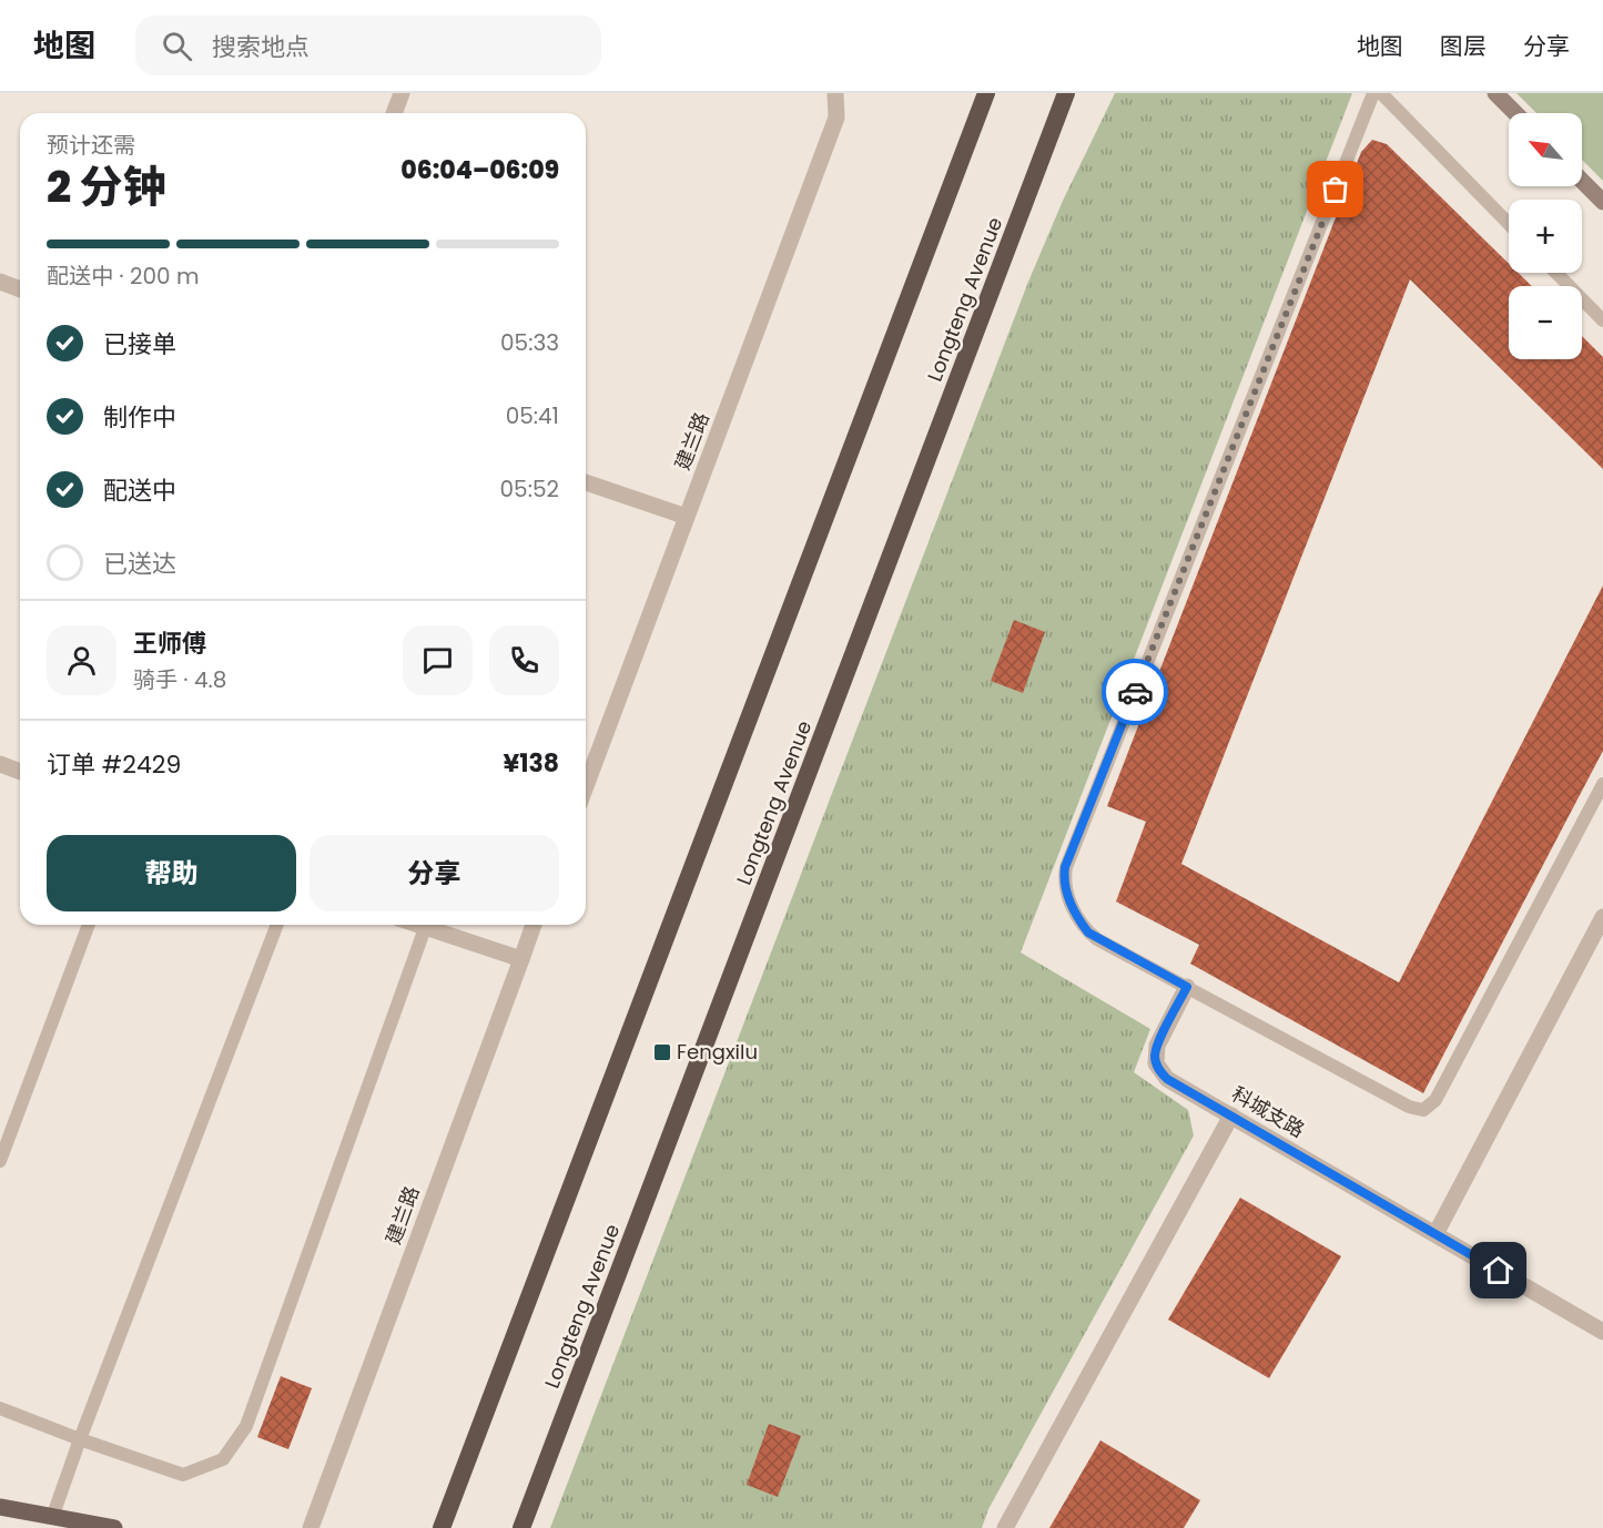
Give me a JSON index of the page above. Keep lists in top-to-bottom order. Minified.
{"streets":{"highway":["Longteng Avenue"],"street":["建兰路","科城支路"]},"places":{"transit":["Fengxilu"]},"north":"top left","page":{"header":"地图","search":"搜索地点","nav":["地图","图层","分享"],"map_buttons":["+","−"],"heading":["2 分钟","预计还需","06:04–06:09"],"panel":["王师傅","骑手 · 4.8","订单 #2429","¥138"],"bar":"配送中 · 200 m","list":[["已接单","05:33"],["制作中","05:41"],["配送中","05:52"],"已送达"],"buttons":["帮助","分享"]}}
